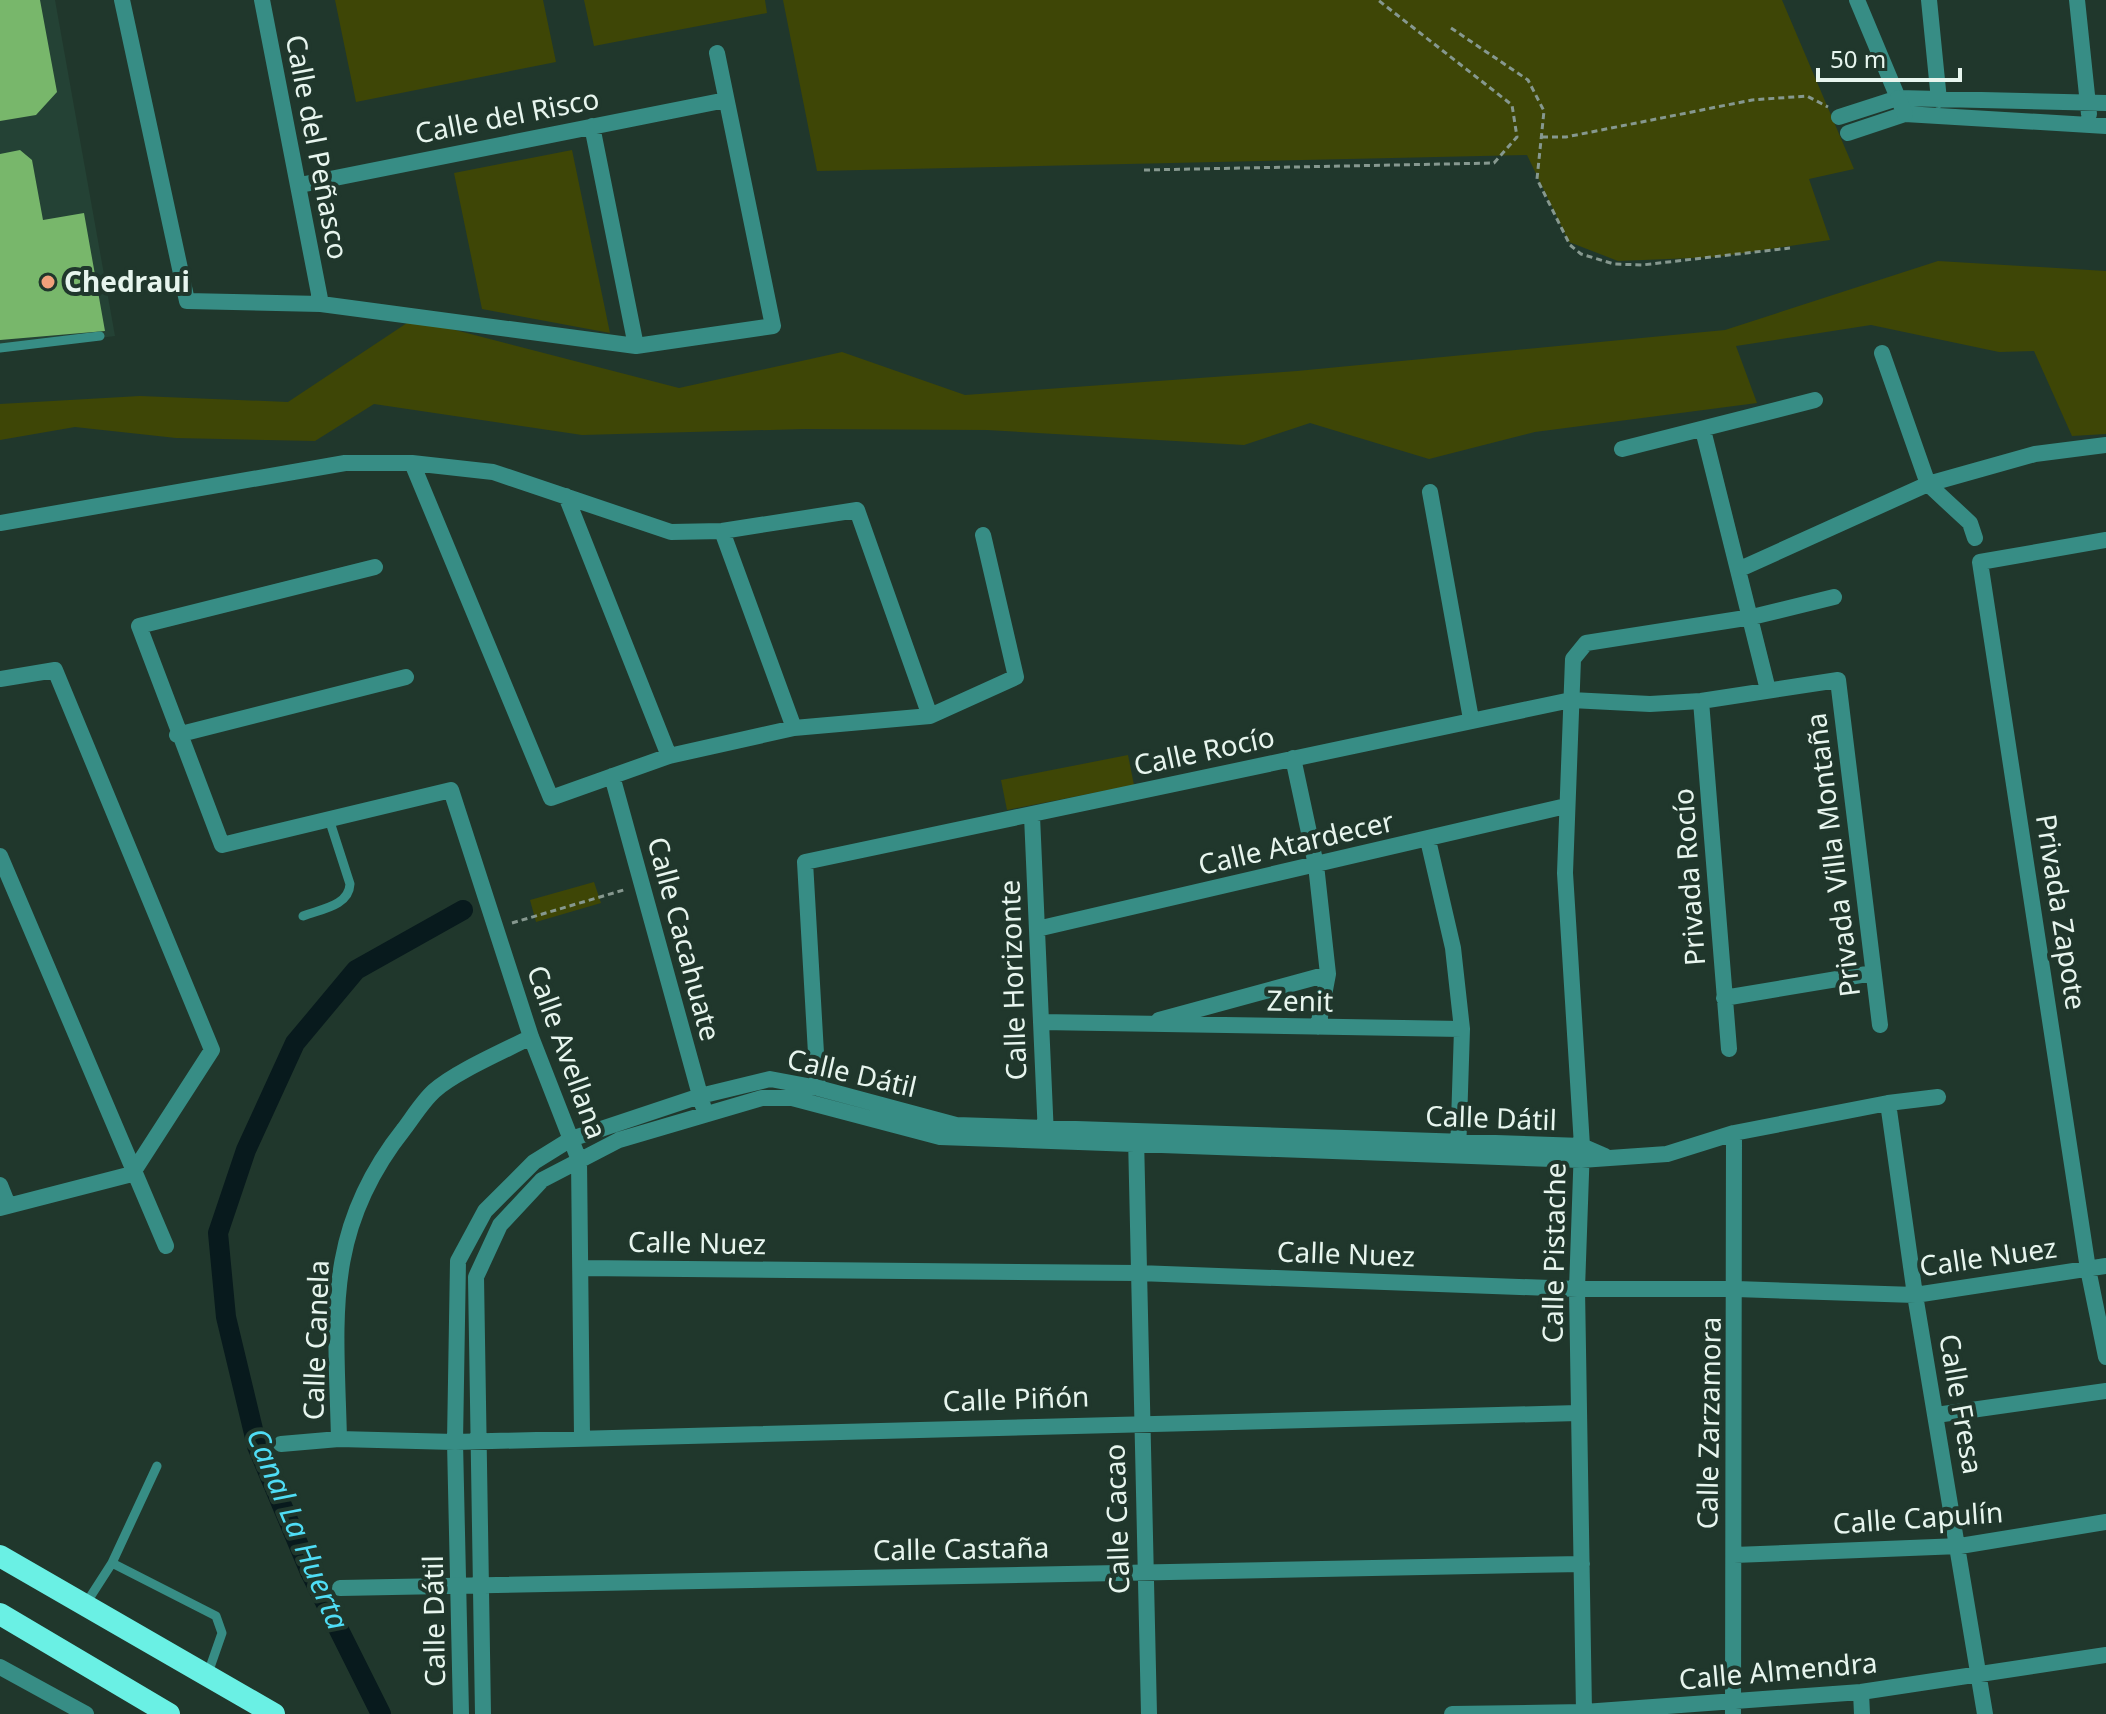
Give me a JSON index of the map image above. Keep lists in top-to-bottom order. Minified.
{"streets":{"street":["Calle del Risco","Calle del Peñasco","Calle Rocío","Calle Atardecer","Privada Villa Montaña","Privada Rocío","Privada Zapote","Calle Cacahuate","Calle Horizonte","Zenit","Calle Avellana","Calle Dátil","Calle Nuez","Calle Pistache","Calle Canela","Calle Piñón","Calle Fresa","Calle Zarzamora","Calle Capulín","Calle Cacao","Calle Castaña","Calle Almendra"]},"crossings":[["Calle del Risco","Calle del Peñasco"],["Calle Rocío","Privada Villa Montaña"],["Calle Rocío","Privada Rocío"],["Calle Rocío","Calle Horizonte"],["Calle Rocío","Calle Dátil"],["Calle Rocío","Calle Pistache"],["Calle Atardecer","Calle Horizonte"],["Calle Atardecer","Calle Pistache"],["Privada Zapote","Calle Nuez"],["Calle Cacahuate","Calle Dátil"],["Calle Horizonte","Zenit"],["Calle Horizonte","Calle Dátil"],["Calle Avellana","Calle Dátil"],["Calle Avellana","Calle Nuez"],["Calle Avellana","Calle Canela"],["Calle Avellana","Calle Piñón"],["Calle Dátil","Calle Pistache"],["Calle Dátil","Calle Canela"],["Calle Dátil","Calle Piñón"],["Calle Dátil","Calle Fresa"],["Calle Dátil","Calle Zarzamora"],["Calle Dátil","Calle Cacao"],["Calle Dátil","Calle Castaña"],["Calle Nuez","Calle Pistache"],["Calle Nuez","Calle Fresa"],["Calle Nuez","Calle Zarzamora"],["Calle Nuez","Calle Cacao"],["Calle Pistache","Calle Piñón"],["Calle Pistache","Calle Castaña"],["Calle Pistache","Calle Almendra"],["Calle Canela","Calle Piñón"],["Calle Piñón","Calle Cacao"],["Calle Fresa","Calle Capulín"],["Calle Fresa","Calle Almendra"],["Calle Zarzamora","Calle Capulín"],["Calle Zarzamora","Calle Almendra"],["Calle Cacao","Calle Castaña"]],"water":["Canal La Huerta"],"places":["Chedraui"],"scale_bar":"50 m"}
